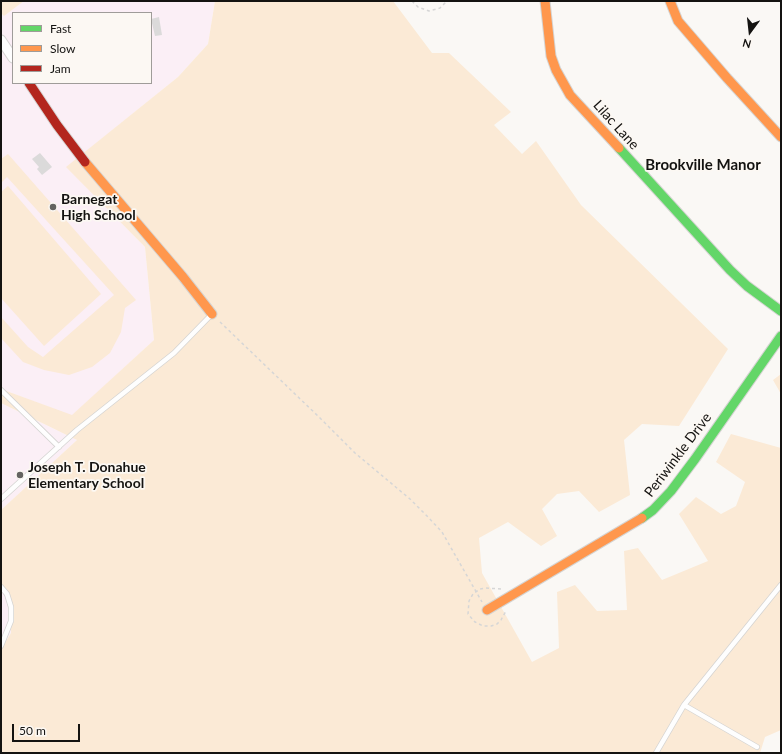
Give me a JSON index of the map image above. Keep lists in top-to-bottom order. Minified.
{"streets":{"street":["Lilac Lane","Periwinkle Drive"]},"districts":["Brookville Manor"],"places":["Barnegat High School","Joseph T. Donahue Elementary School"],"legend":["Fast","Slow","Jam"],"scale_bar":"50 m","north":"bottom"}
